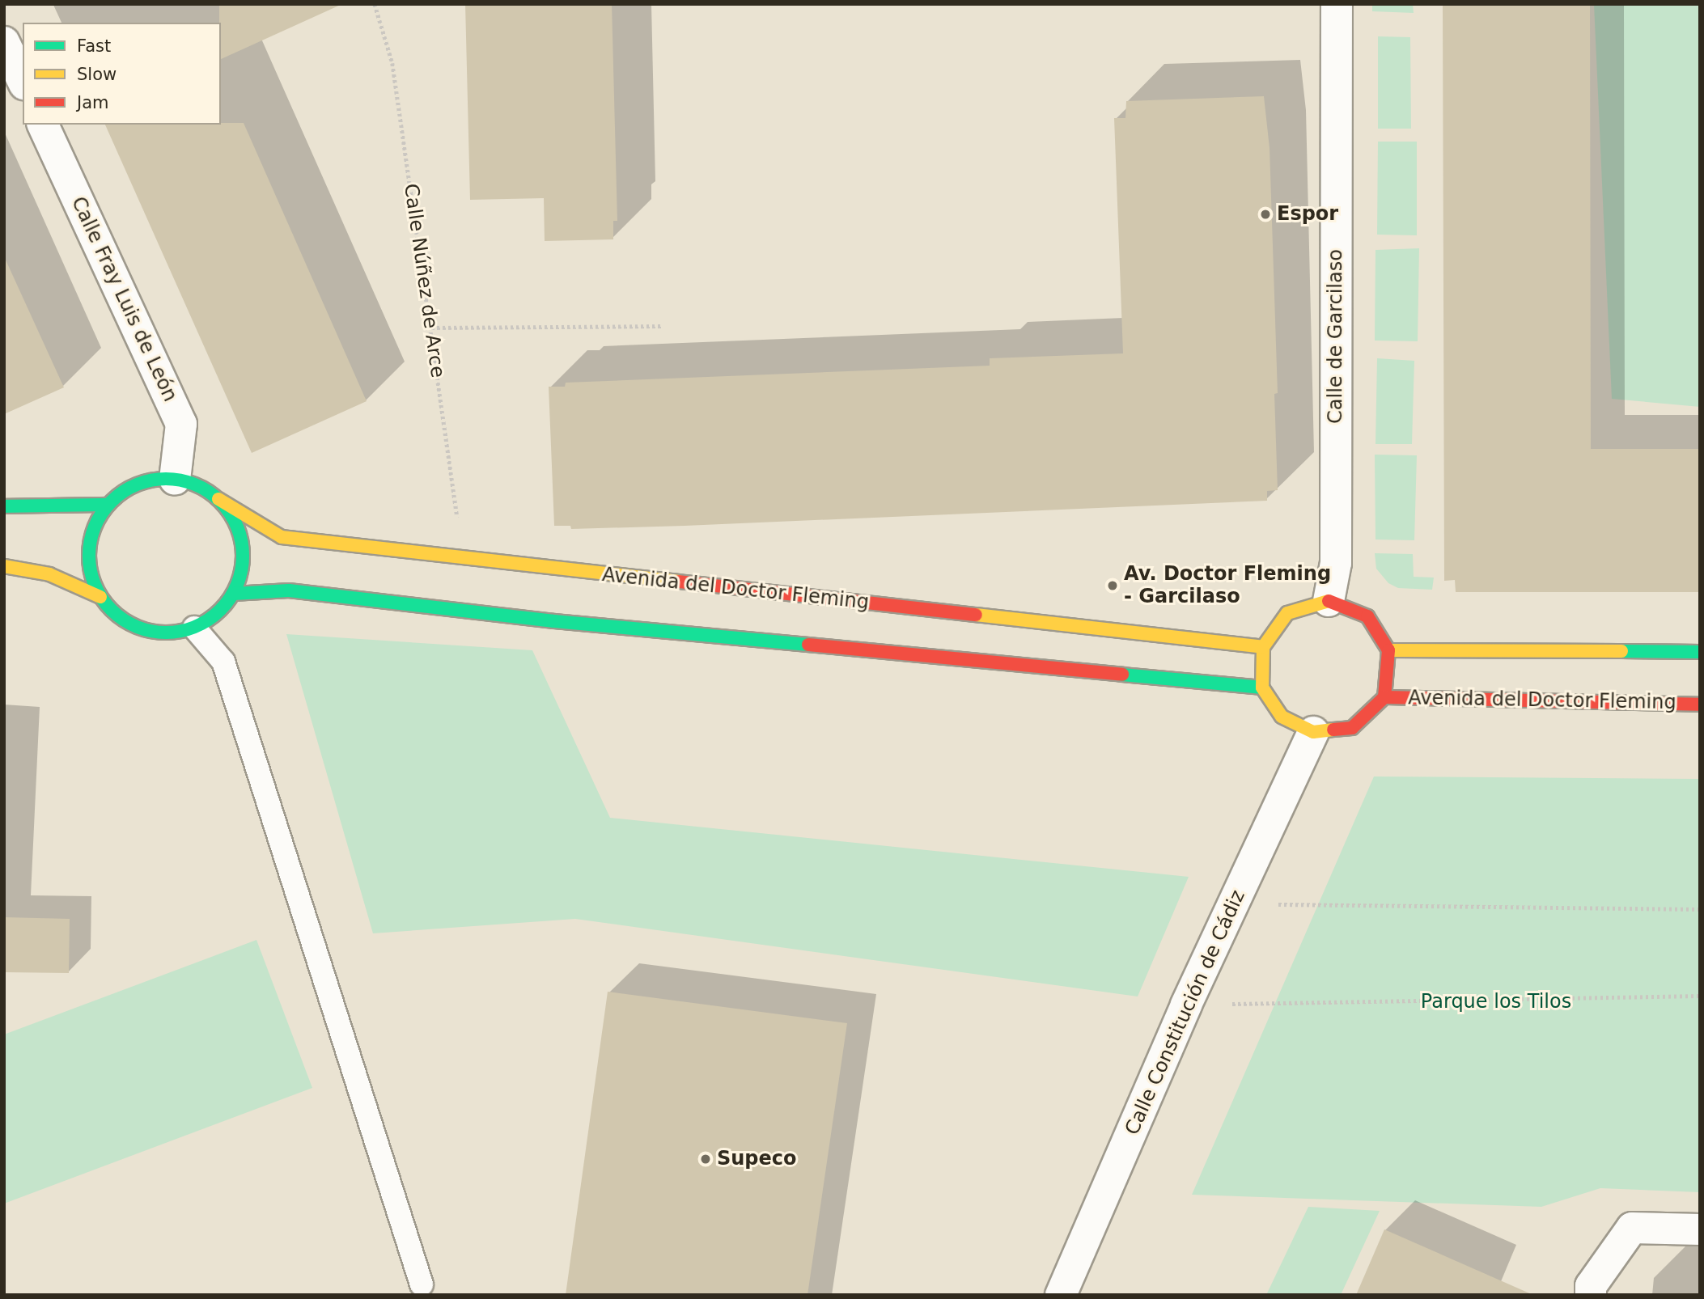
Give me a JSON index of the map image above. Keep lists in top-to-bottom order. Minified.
{"streets":{"main road":["Avenida del Doctor Fleming"],"street":["Calle Fray Luis de León","Calle de Garcilaso","Calle Constitución de Cádiz"],"path":["Calle Núñez de Arce"]},"crossings":[["Calle Núñez de Arce","Avenida del Doctor Fleming"],["Calle Fray Luis de León","Avenida del Doctor Fleming"],["Calle de Garcilaso","Avenida del Doctor Fleming"],["Calle de Garcilaso","Calle Constitución de Cádiz"],["Avenida del Doctor Fleming","Calle Constitución de Cádiz"]],"parks":["Parque los Tilos"],"places":["Espor","Av. Doctor Fleming - Garcilaso","Supeco"],"legend":["Fast","Slow","Jam"]}
